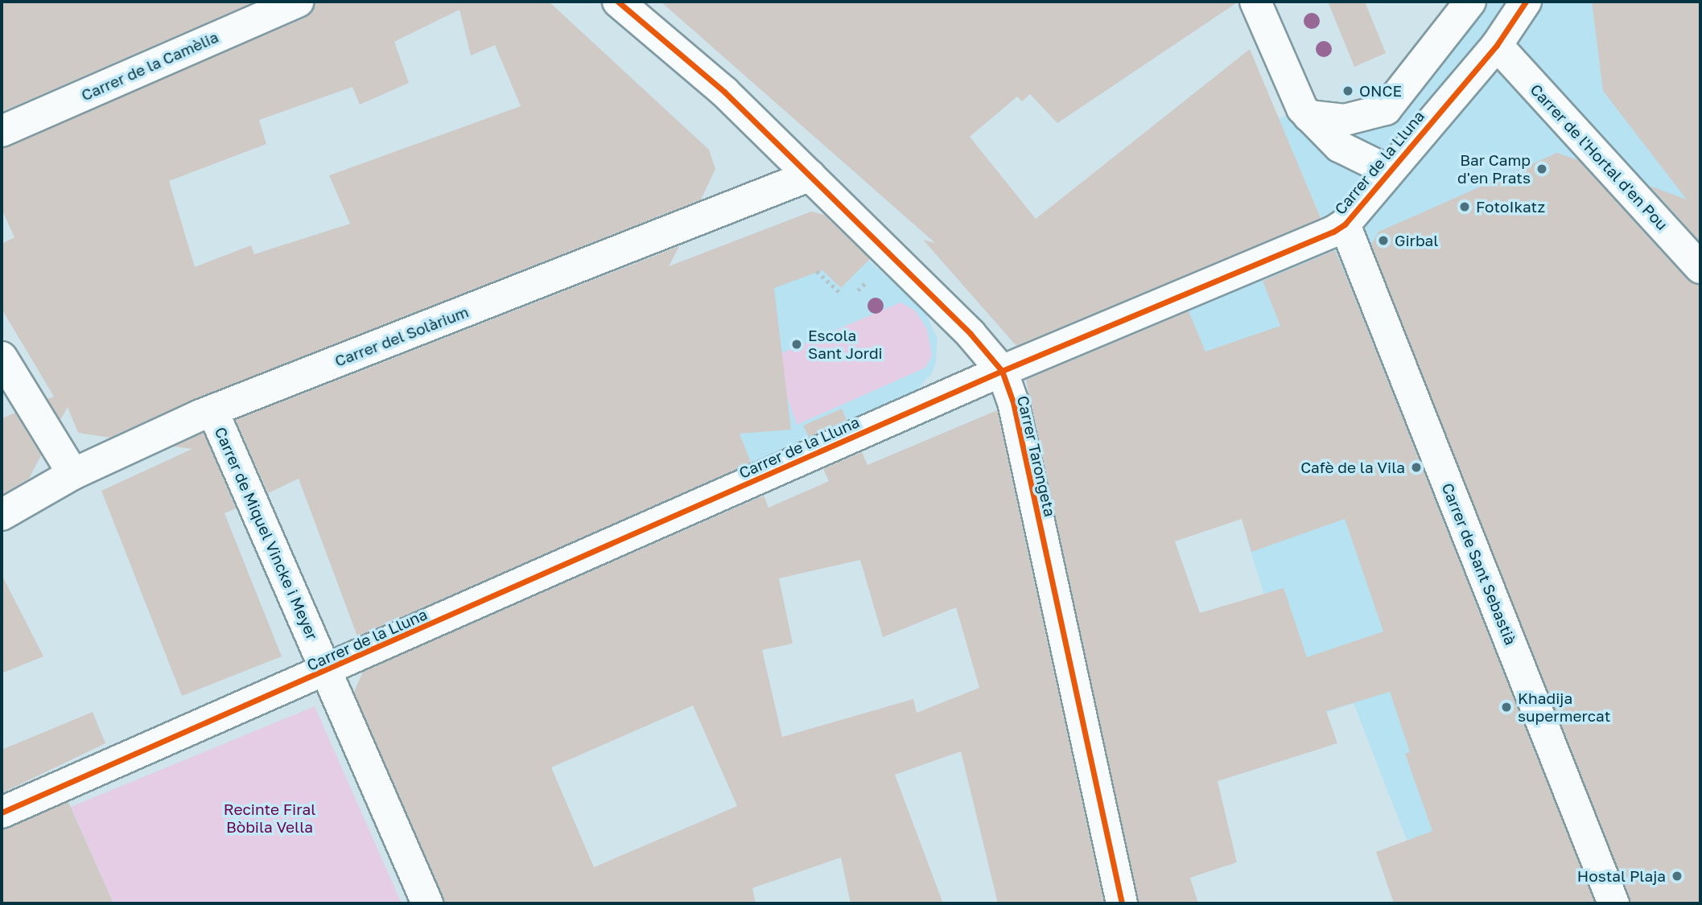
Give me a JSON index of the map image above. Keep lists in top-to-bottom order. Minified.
{"streets":{"street":["Carrer de la Camèlia","Carrer de l'Hortal d'en Pou","Carrer de la Lluna","Carrer del Solàrium","Carrer Tarongeta","Carrer de Miquel Vincke i Meyer","Carrer de Sant Sebastià"]},"crossings":[["Carrer de l'Hortal d'en Pou","Carrer de la Lluna"],["Carrer de la Lluna","Carrer Tarongeta"],["Carrer de la Lluna","Carrer de Miquel Vincke i Meyer"],["Carrer de la Lluna","Carrer de Sant Sebastià"],["Carrer del Solàrium","Carrer Tarongeta"],["Carrer del Solàrium","Carrer de Miquel Vincke i Meyer"]],"parks":["Recinte Firal Bòbila Vella"],"places":["ONCE","Bar Camp d'en Prats","FotoIkatz","Girbal","Escola Sant Jordi","Cafè de la Vila","Khadija supermercat","Hostal Plaja"]}
